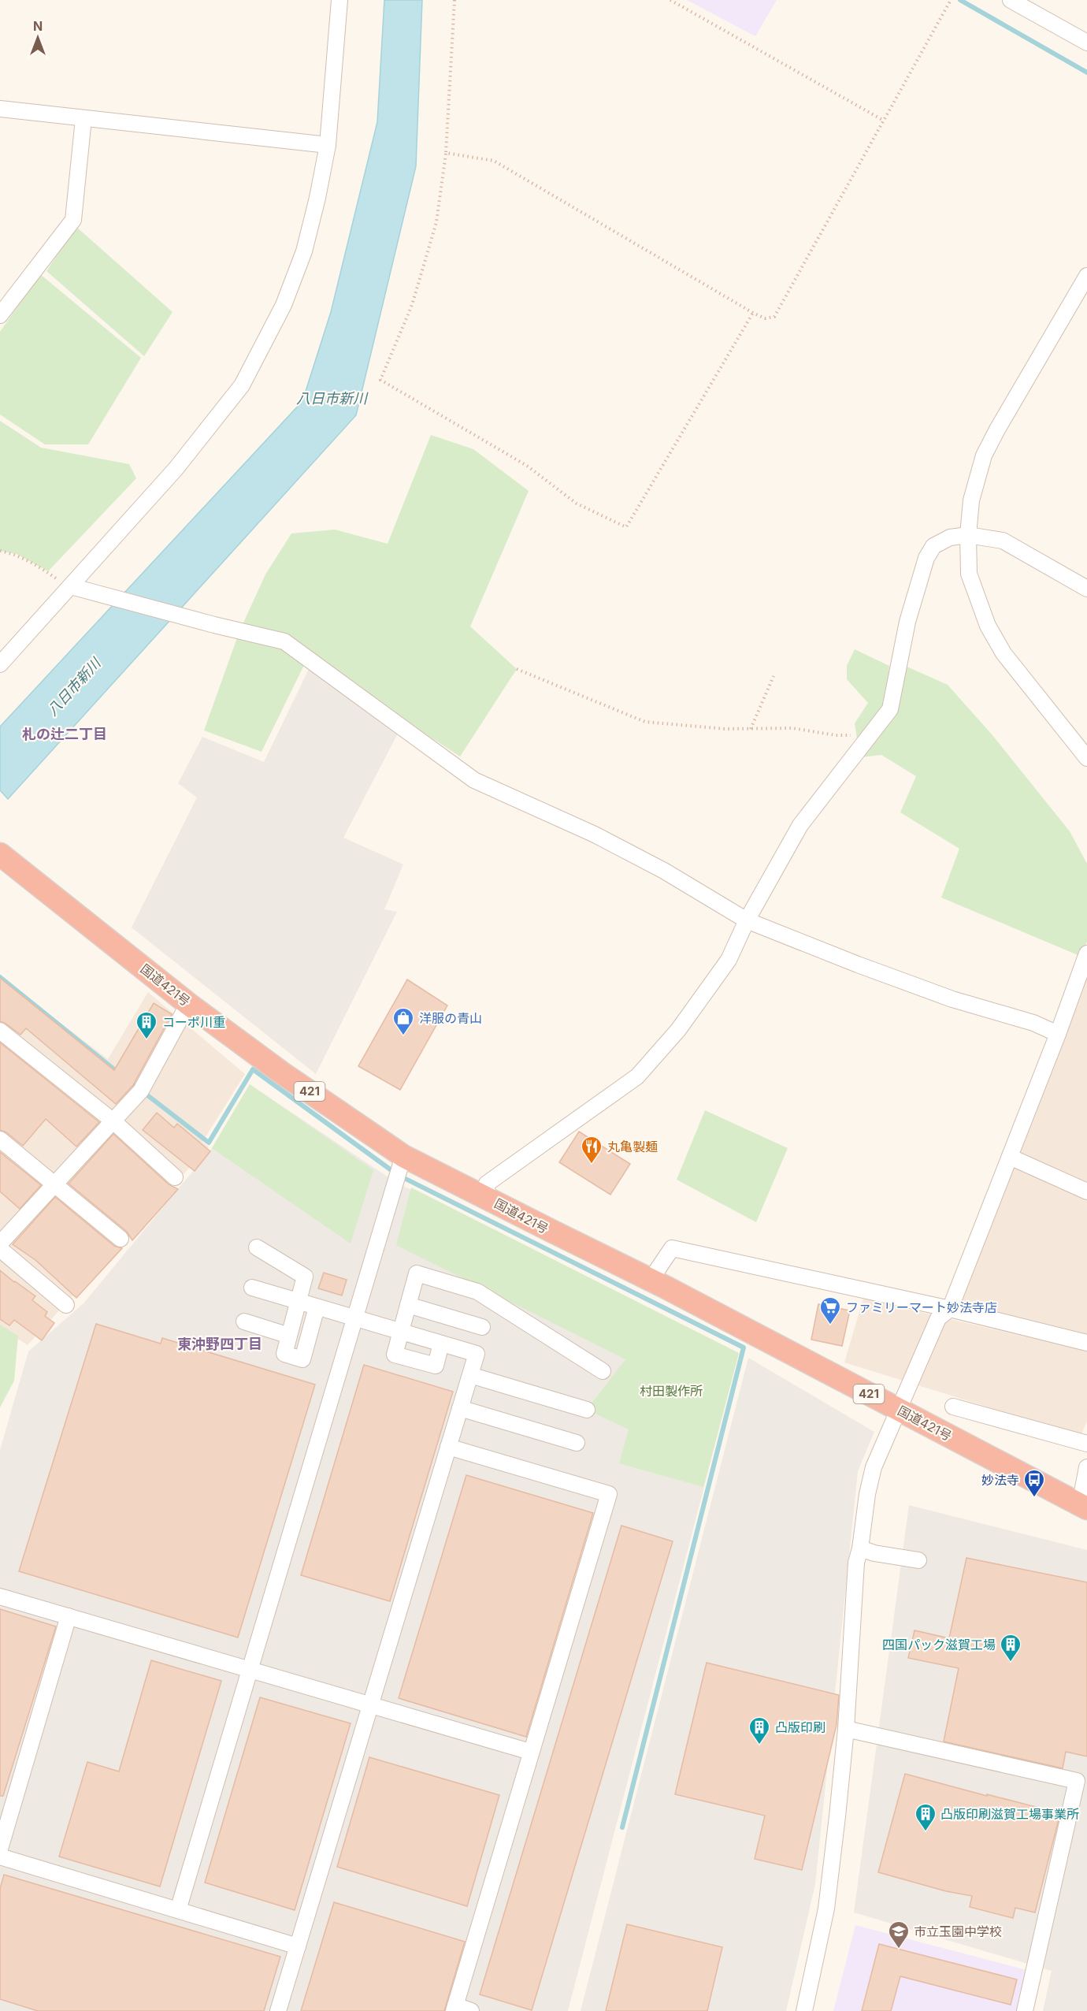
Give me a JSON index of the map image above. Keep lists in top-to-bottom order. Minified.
{"streets":{"highway":["国道421号","421"]},"districts":["札の辻二丁目","東沖野四丁目"],"water":["八日市新川"],"parks":["村田製作所"],"places":{"shop":["洋服の青山"],"building":["コーポ川重","四国パック滋賀工場","凸版印刷","凸版印刷滋賀工場事業所"],"restaurant":["丸亀製麺"],"supermarket":["ファミリーマート妙法寺店"],"bus stop":["妙法寺"],"school or university":["市立玉園中学校"]},"north":"top"}
